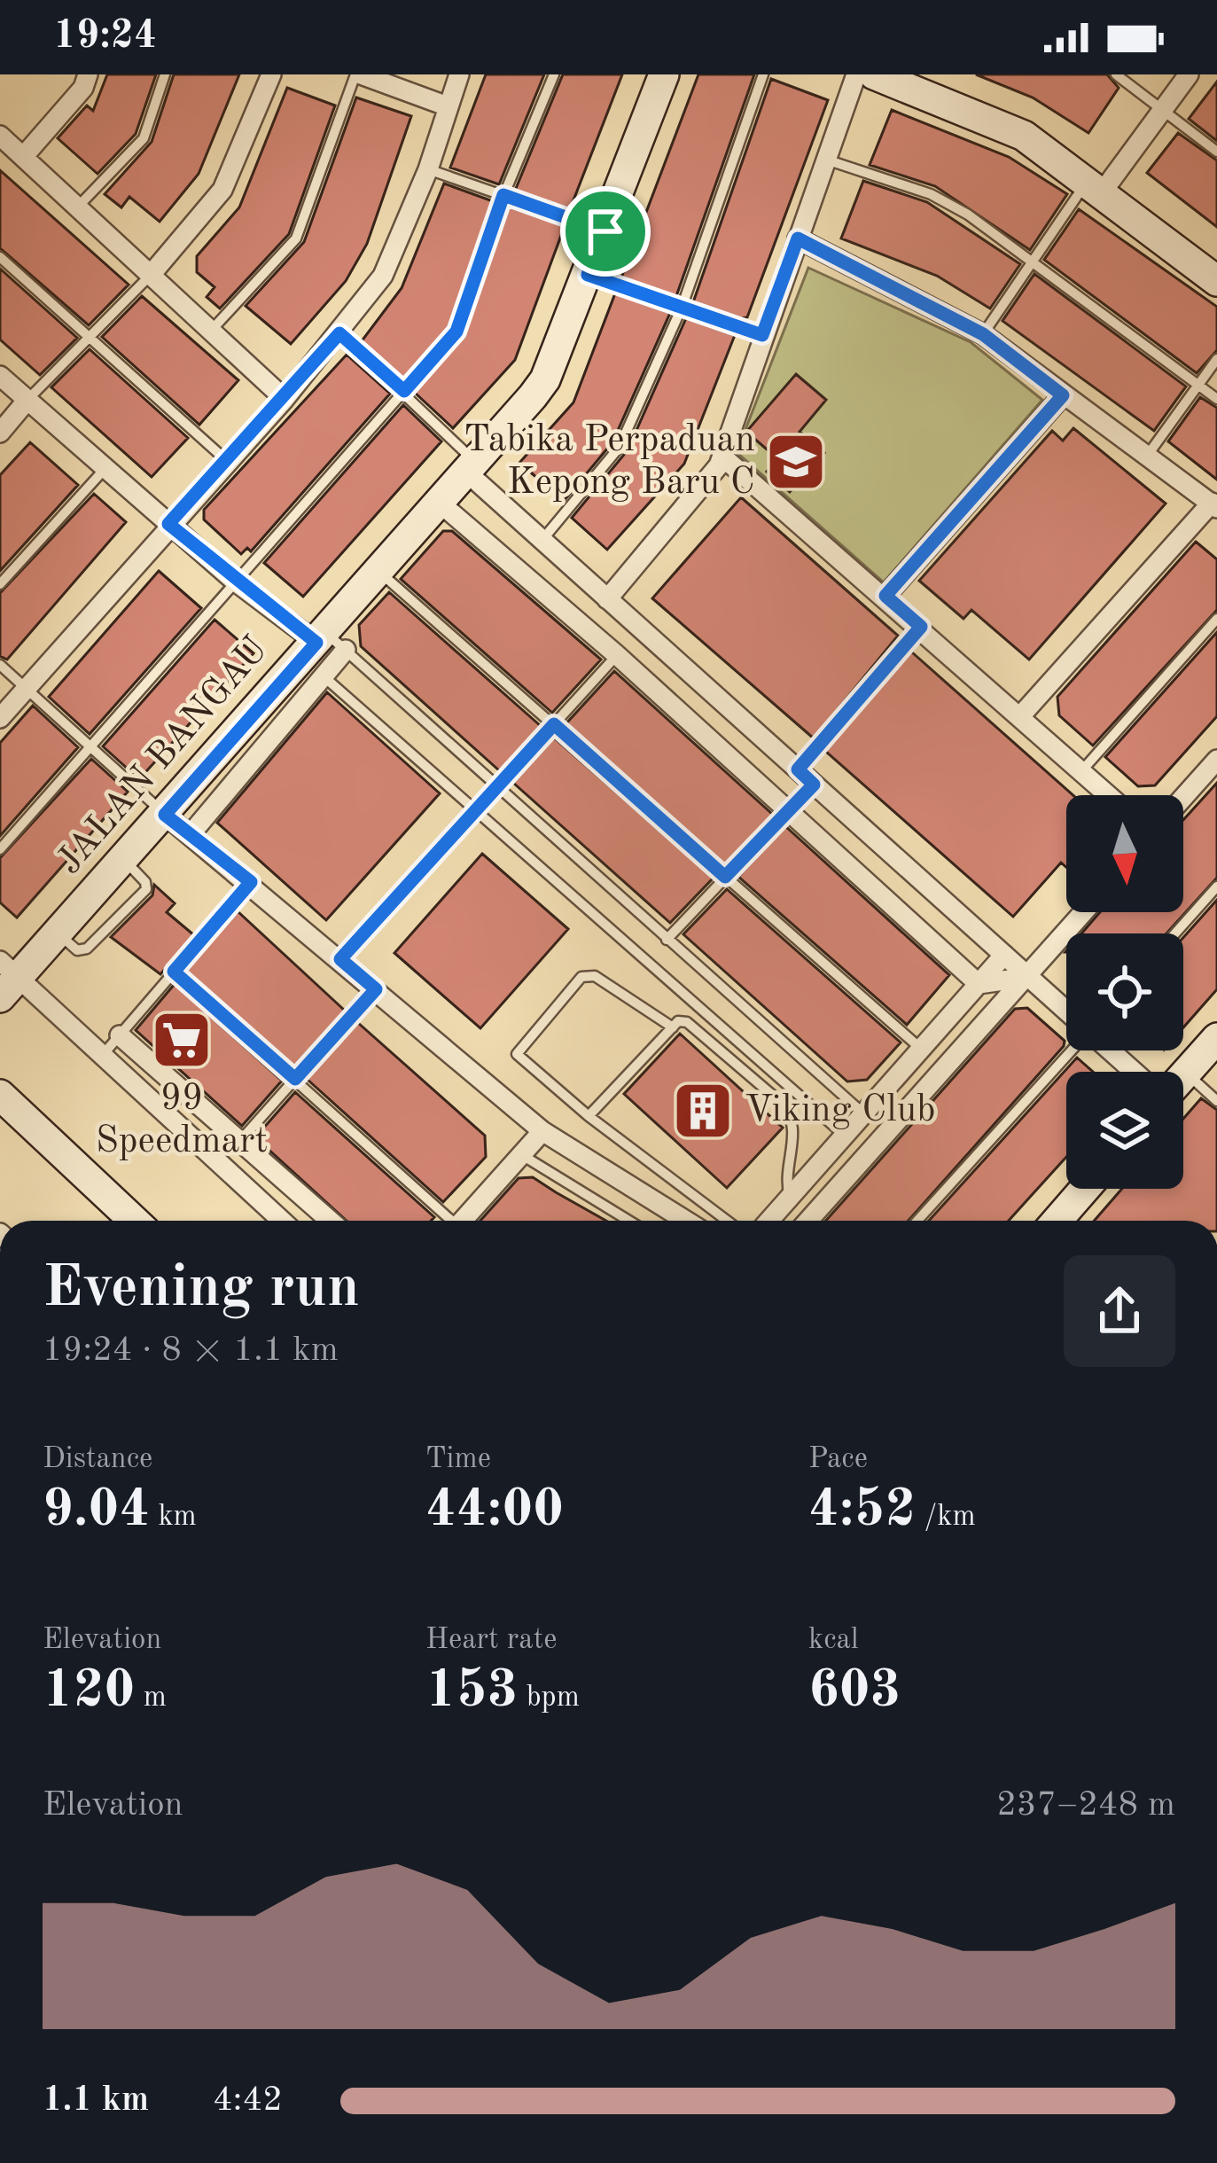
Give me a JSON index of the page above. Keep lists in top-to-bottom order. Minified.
{"streets":{"street":["JALAN BANGAU"]},"places":{"school or university":["Tabika Perpaduan Kepong Baru C"],"supermarket":["99 Speedmart"],"building":["Viking Club"]},"north":"bottom","page":{"status":"19:24","heading":["Evening run","19:24 · 8 × 1.1 km"],"stats":[["Distance","9.04 km"],["Time","44:00"],["Pace","4:52 /km"],["Elevation","120 m"],["Heart rate","153 bpm"],["kcal","603"]],"chart":["Elevation","237–248 m"],"list":[{"name":"1.1 km","note":"4:42"}]}}
